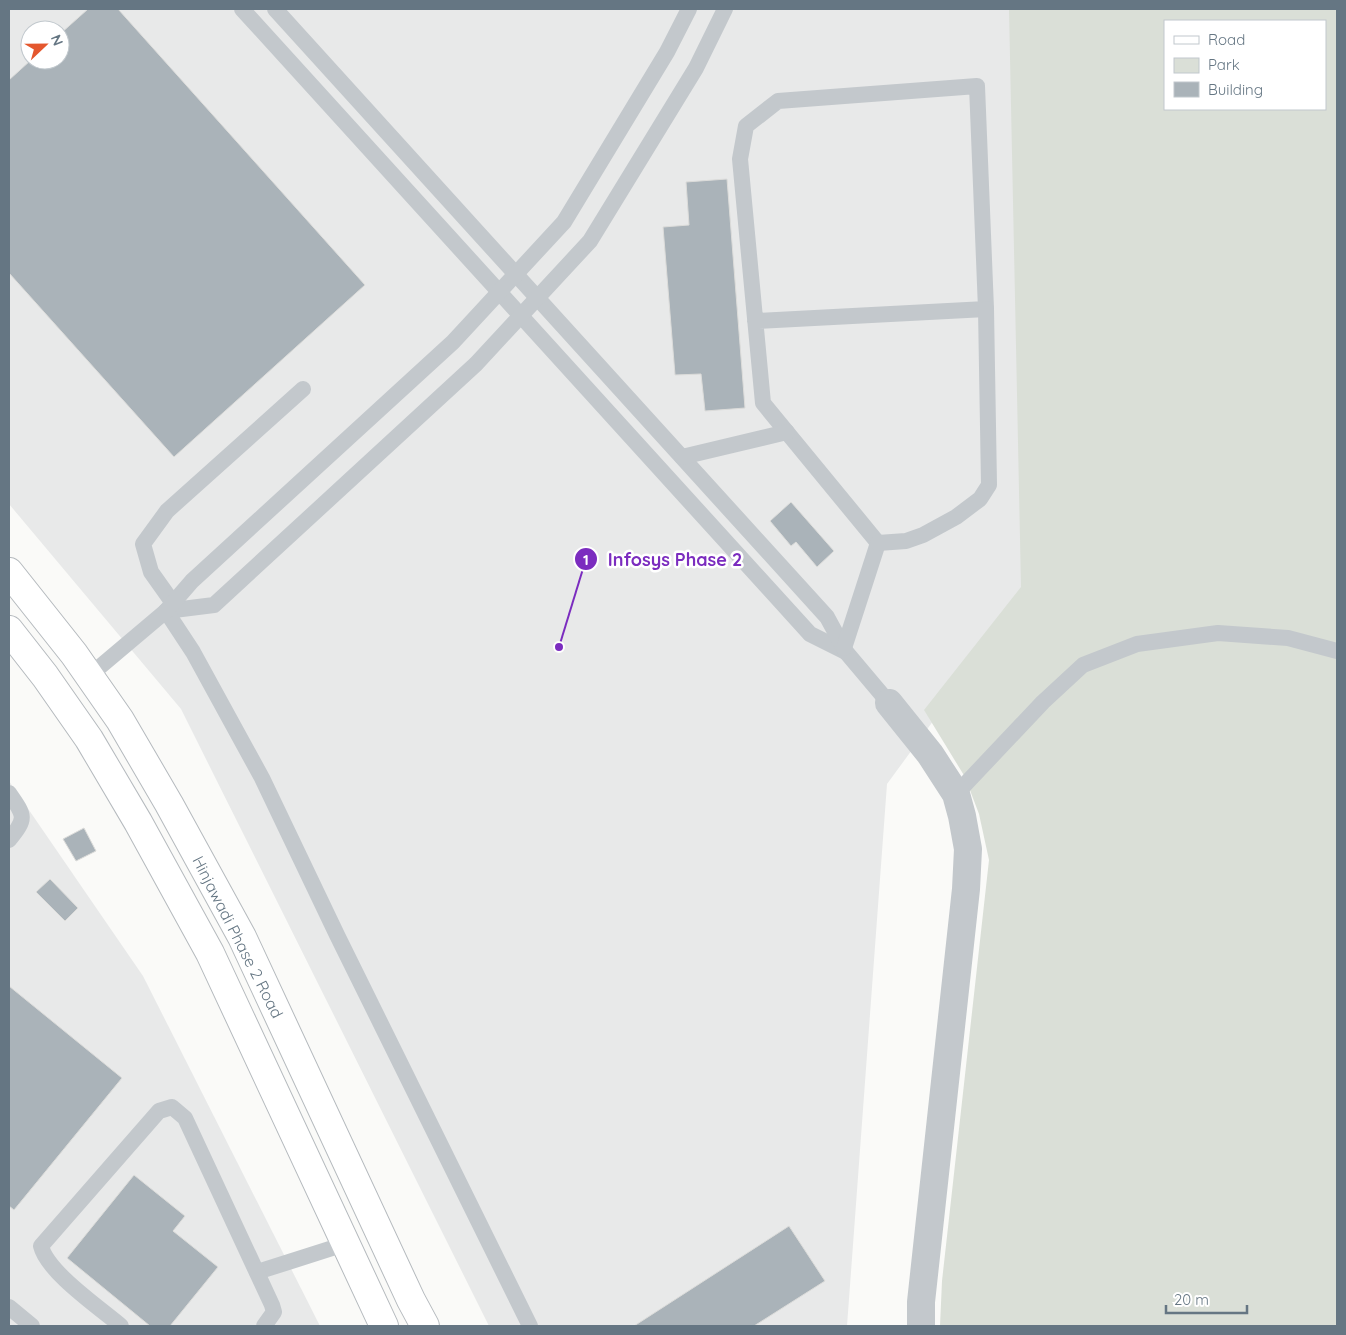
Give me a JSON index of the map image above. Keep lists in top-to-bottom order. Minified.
{"streets":{"main road":["Hinjawadi Phase 2 Road"]},"places":["Infosys Phase 2"],"legend":["Road","Park","Building"],"scale_bar":"20 m","north":"right"}
